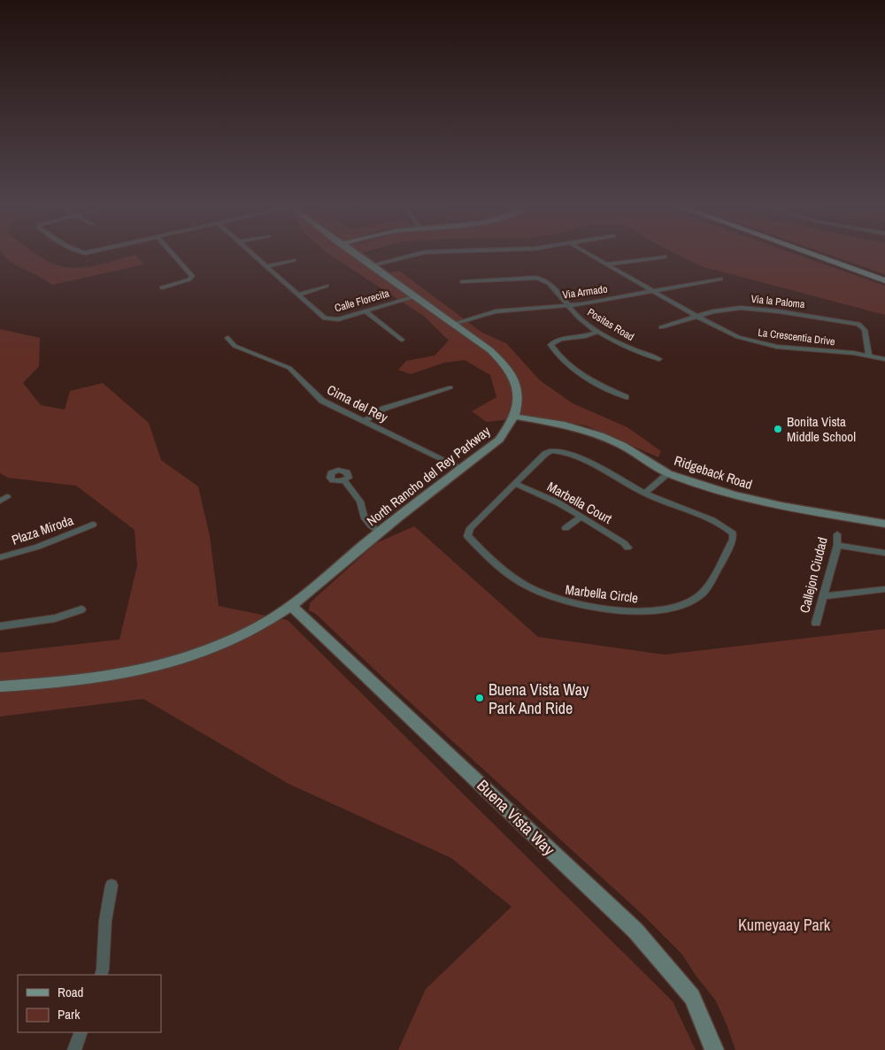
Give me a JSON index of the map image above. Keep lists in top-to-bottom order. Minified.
{"streets":{"street":["Via Armado","Calle Florecita","Via la Paloma","Positas Road","La Crescentia Drive","Cima del Rey","Ridgeback Road","North Rancho del Rey Parkway","Marbella Court","Plaza Miroda","Callejon Ciudad","Marbella Circle","Buena Vista Way"]},"crossings":[["Via Armado","Positas Road"],["Via Armado","La Crescentia Drive"],["Via Armado","North Rancho del Rey Parkway"],["Calle Florecita","North Rancho del Rey Parkway"],["Via la Paloma","La Crescentia Drive"],["Cima del Rey","North Rancho del Rey Parkway"],["Ridgeback Road","North Rancho del Rey Parkway"],["North Rancho del Rey Parkway","Buena Vista Way"],["Marbella Court","Marbella Circle"]],"parks":["Kumeyaay Park"],"places":["Bonita Vista Middle School","Buena Vista Way Park And Ride"],"legend":["Road","Park"]}
